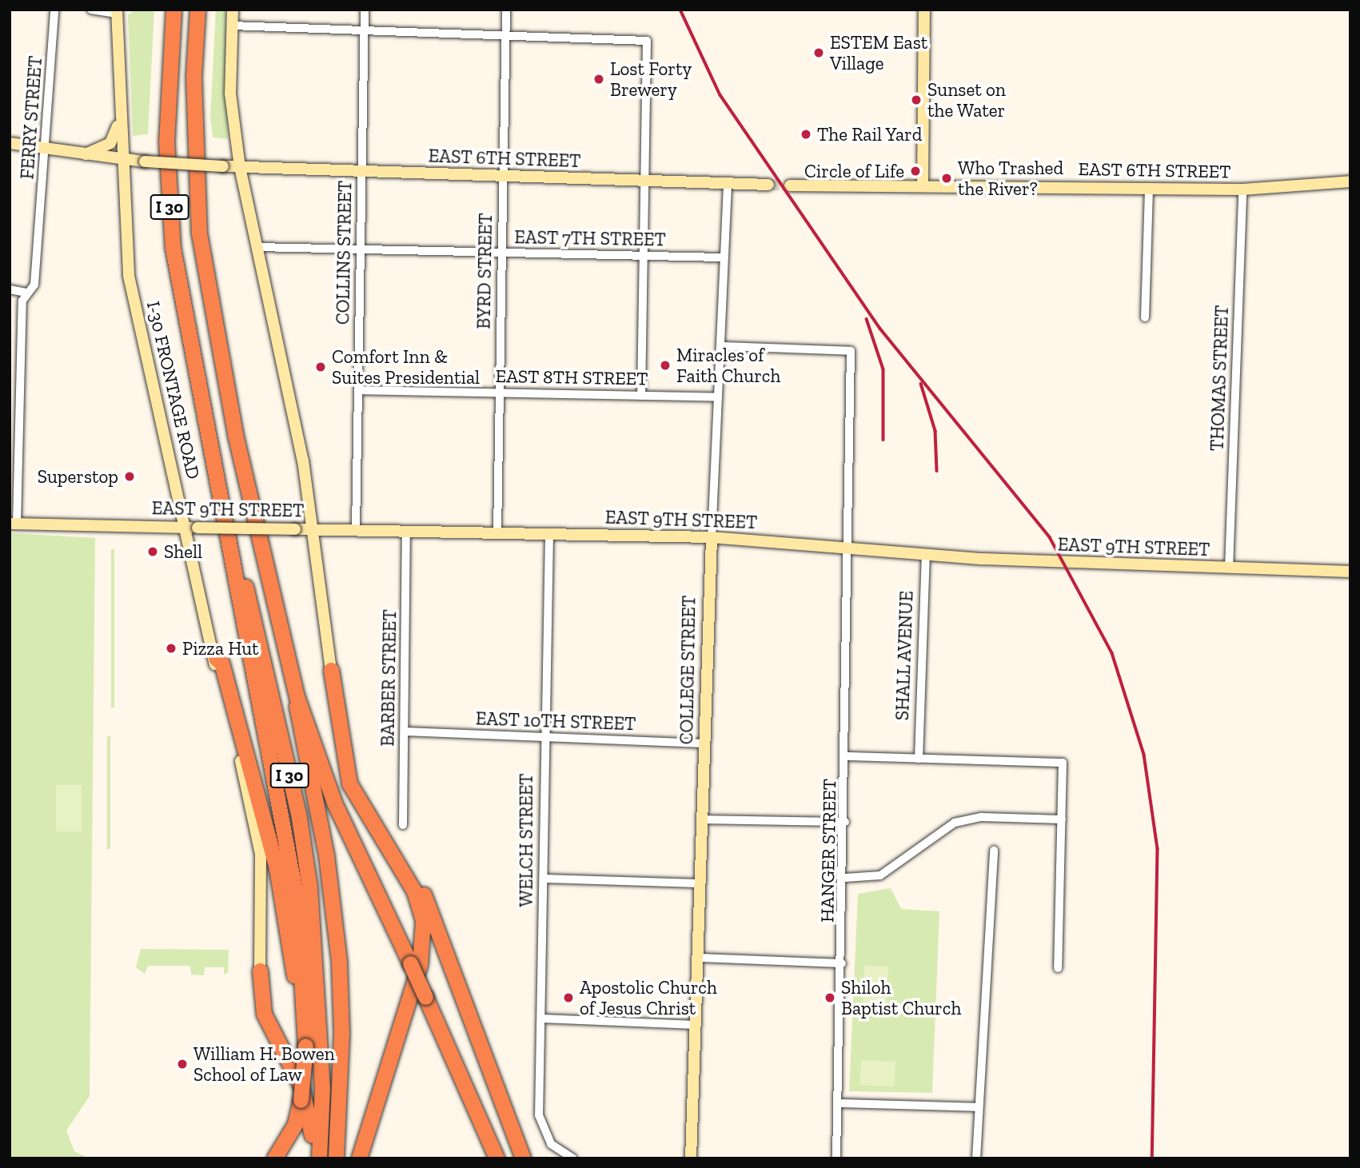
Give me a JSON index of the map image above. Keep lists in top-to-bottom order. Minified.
{"streets":{"highway":["I 30"],"main road":["EAST 6TH STREET","I-30 FRONTAGE ROAD","EAST 9TH STREET","COLLEGE STREET"],"street":["FERRY STREET","EAST 7TH STREET","COLLINS STREET","BYRD STREET","EAST 8TH STREET","THOMAS STREET","SHALL AVENUE","BARBER STREET","EAST 10TH STREET","WELCH STREET","HANGER STREET"]},"crossings":[["FERRY STREET","EAST 9TH STREET"],["EAST 6TH STREET","COLLINS STREET"],["EAST 6TH STREET","BYRD STREET"],["EAST 6TH STREET","THOMAS STREET"],["EAST 6TH STREET","I-30 FRONTAGE ROAD"],["EAST 6TH STREET","COLLEGE STREET"],["EAST 7TH STREET","COLLINS STREET"],["EAST 7TH STREET","BYRD STREET"],["EAST 7TH STREET","COLLEGE STREET"],["COLLINS STREET","EAST 8TH STREET"],["COLLINS STREET","EAST 9TH STREET"],["BYRD STREET","EAST 8TH STREET"],["BYRD STREET","EAST 9TH STREET"],["EAST 8TH STREET","COLLEGE STREET"],["THOMAS STREET","EAST 9TH STREET"],["I-30 FRONTAGE ROAD","EAST 9TH STREET"],["EAST 9TH STREET","SHALL AVENUE"],["EAST 9TH STREET","COLLEGE STREET"],["EAST 9TH STREET","BARBER STREET"],["EAST 9TH STREET","WELCH STREET"],["EAST 9TH STREET","HANGER STREET"],["COLLEGE STREET","EAST 10TH STREET"],["COLLEGE STREET","HANGER STREET"],["BARBER STREET","EAST 10TH STREET"],["EAST 10TH STREET","WELCH STREET"]],"places":["ESTEM East Village","Lost Forty Brewery","Sunset on the Water","The Rail Yard","Circle of Life","Who Trashed the River?","Miracles of Faith Church","Comfort Inn & Suites Presidential","Superstop","Shell","Pizza Hut","Apostolic Church of Jesus Christ","Shiloh Baptist Church","William H. Bowen School of Law"]}
